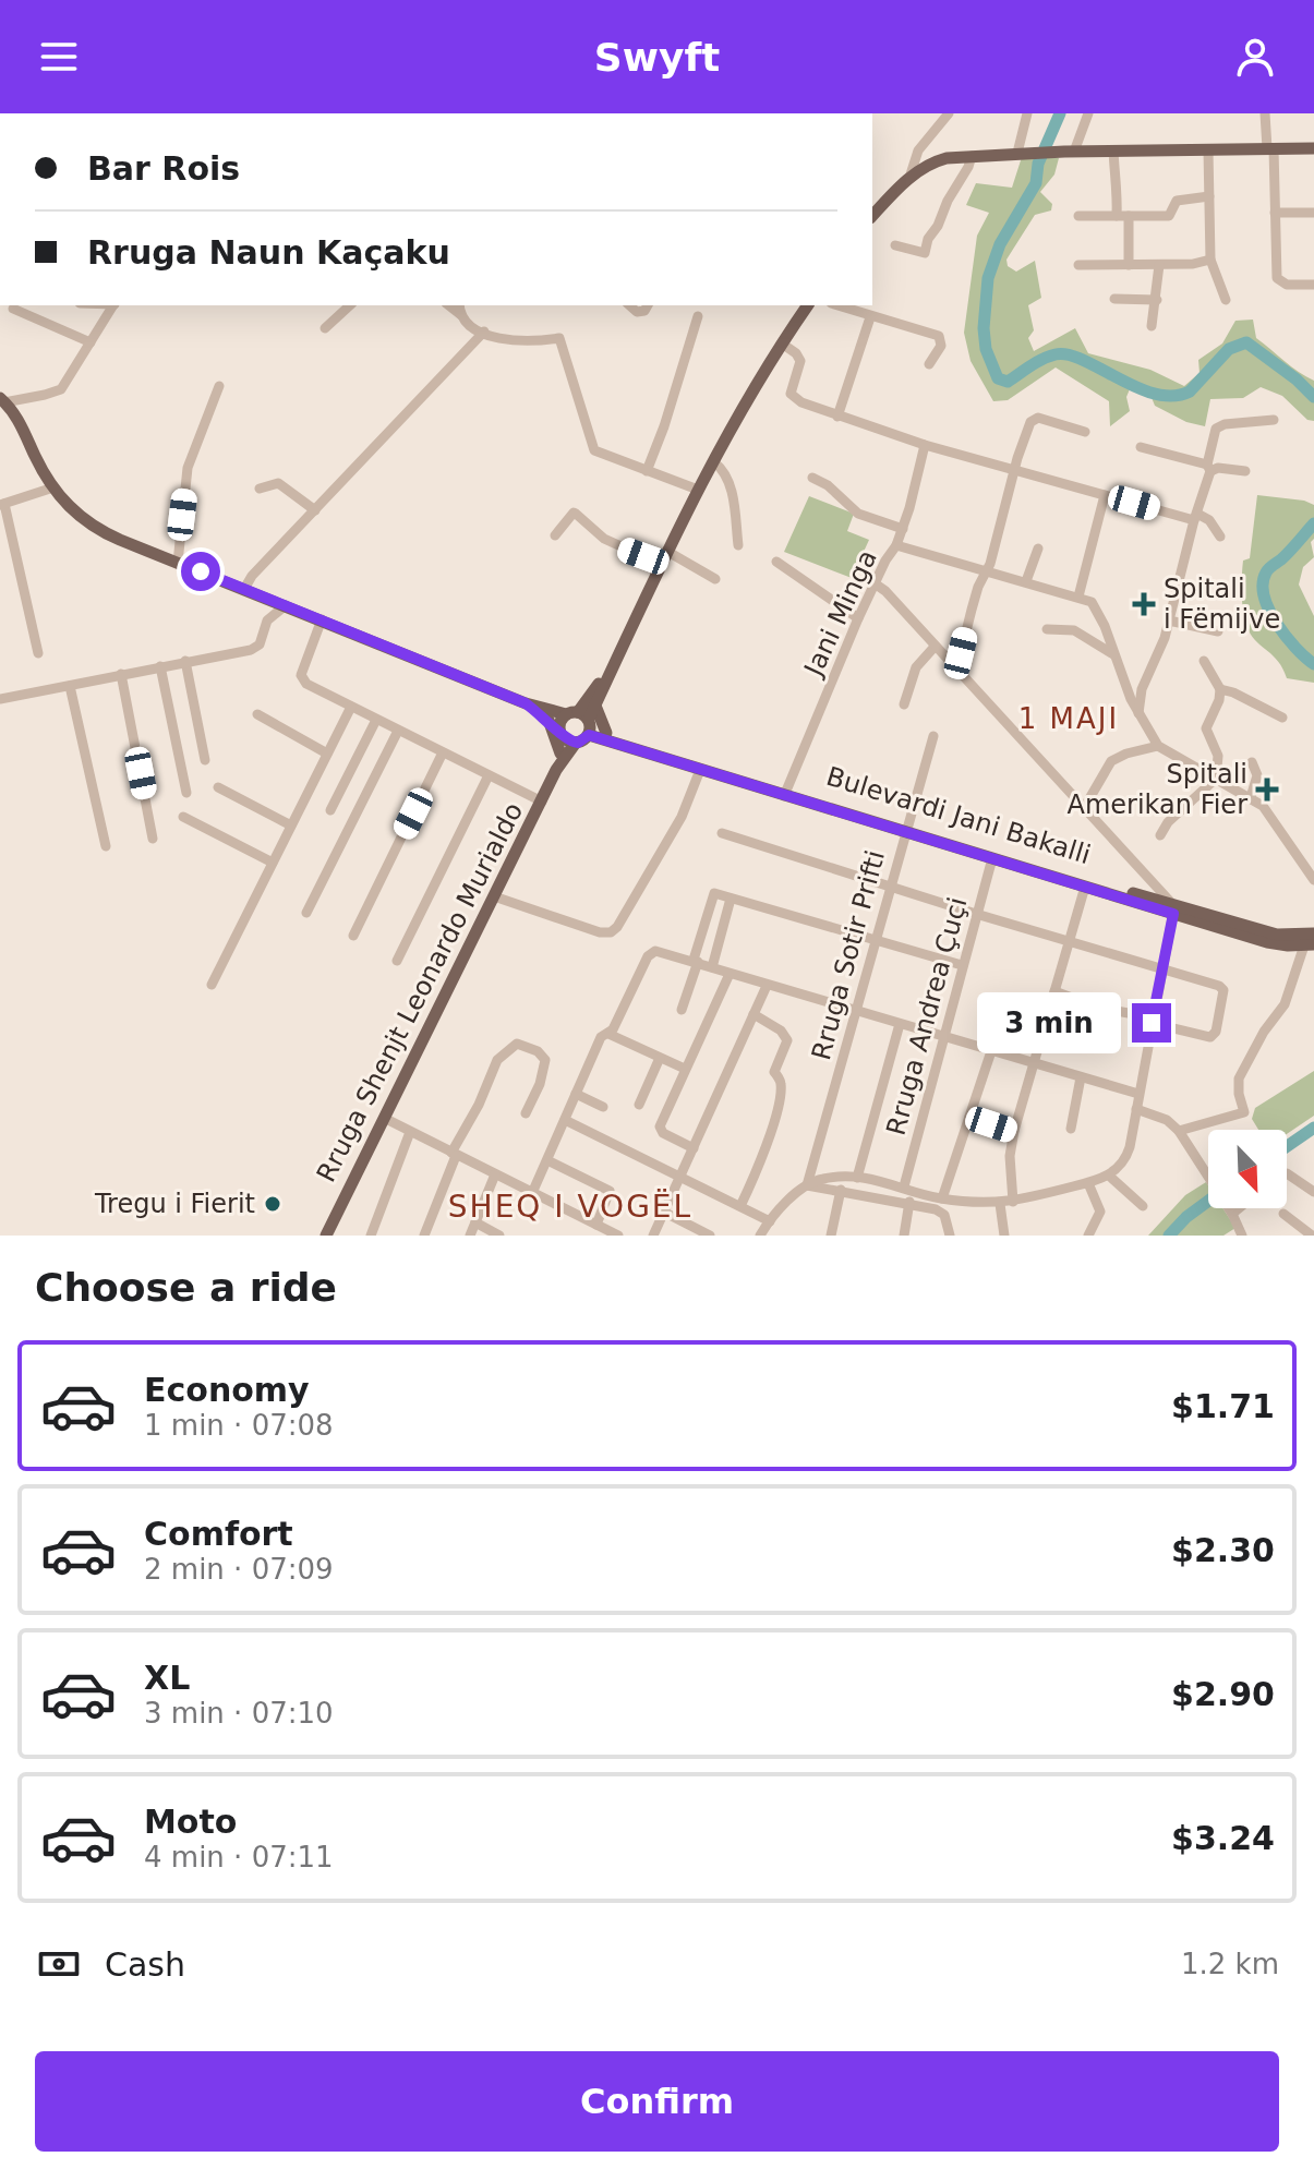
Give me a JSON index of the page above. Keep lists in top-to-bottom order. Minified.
{"streets":{"main road":["Bulevardi Jani Bakalli","Rruga Shenjt Leonardo Murialdo"],"street":["Jani Minga","Rruga Sotir Prifti","Rruga Andrea Çuçi"]},"crossings":[["Jani Minga","Bulevardi Jani Bakalli"],["Bulevardi Jani Bakalli","Rruga Sotir Prifti"],["Bulevardi Jani Bakalli","Rruga Shenjt Leonardo Murialdo"],["Bulevardi Jani Bakalli","Rruga Andrea Çuçi"]],"districts":["1 MAJI","SHEQ I VOGËL"],"places":{"health":["Spitali i Fëmijve","Spitali Amerikan Fier"],"other":["Tregu i Fierit"]},"north":"bottom right","page":{"header":"Swyft","banner":["Bar Rois","Rruga Naun Kaçaku"],"bubble":"3 min","heading":"Choose a ride","list":[{"name":"Economy","note":"1 min · 07:08","value":"$1.71"},{"name":"Comfort","note":"2 min · 07:09","value":"$2.30"},{"name":"XL","note":"3 min · 07:10","value":"$2.90"},{"name":"Moto","note":"4 min · 07:11","value":"$3.24"}],"pay":["Cash","1.2 km"],"buttons":"Confirm"}}
